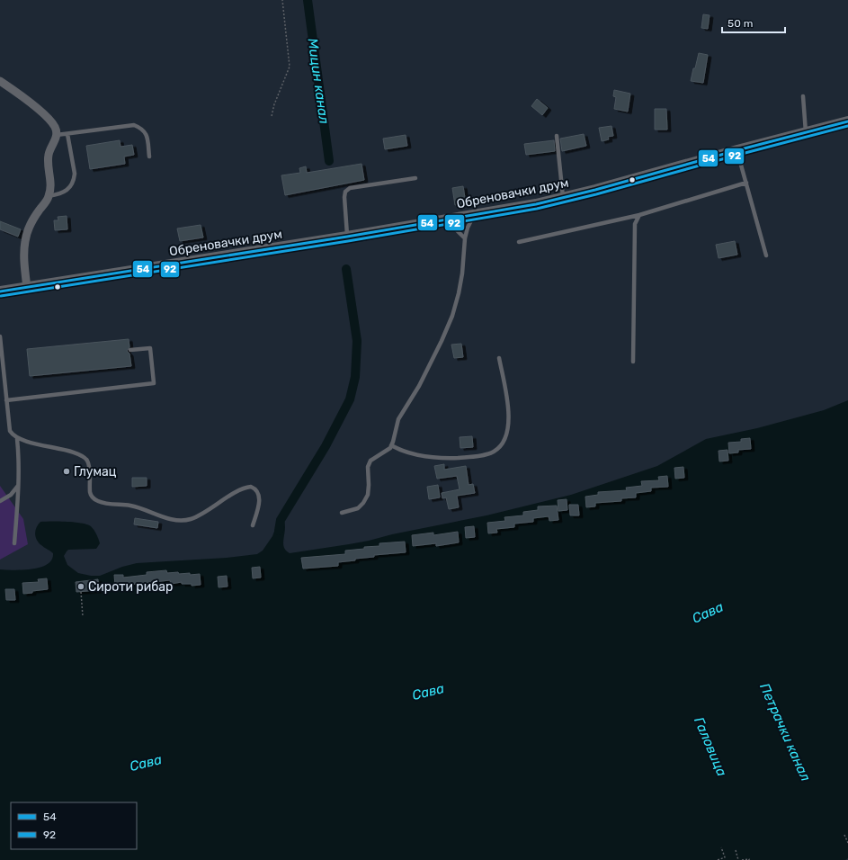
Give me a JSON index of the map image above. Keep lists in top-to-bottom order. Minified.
{"streets":{"street":["Обреновачки друм"]},"water":["Мицин канал","Сава","Петрачки канал","Галовица"],"places":["Глумац","Сироти рибар"],"lines":["transit line 54","transit line 92"],"legend":["54","92"],"scale_bar":"50 m"}
